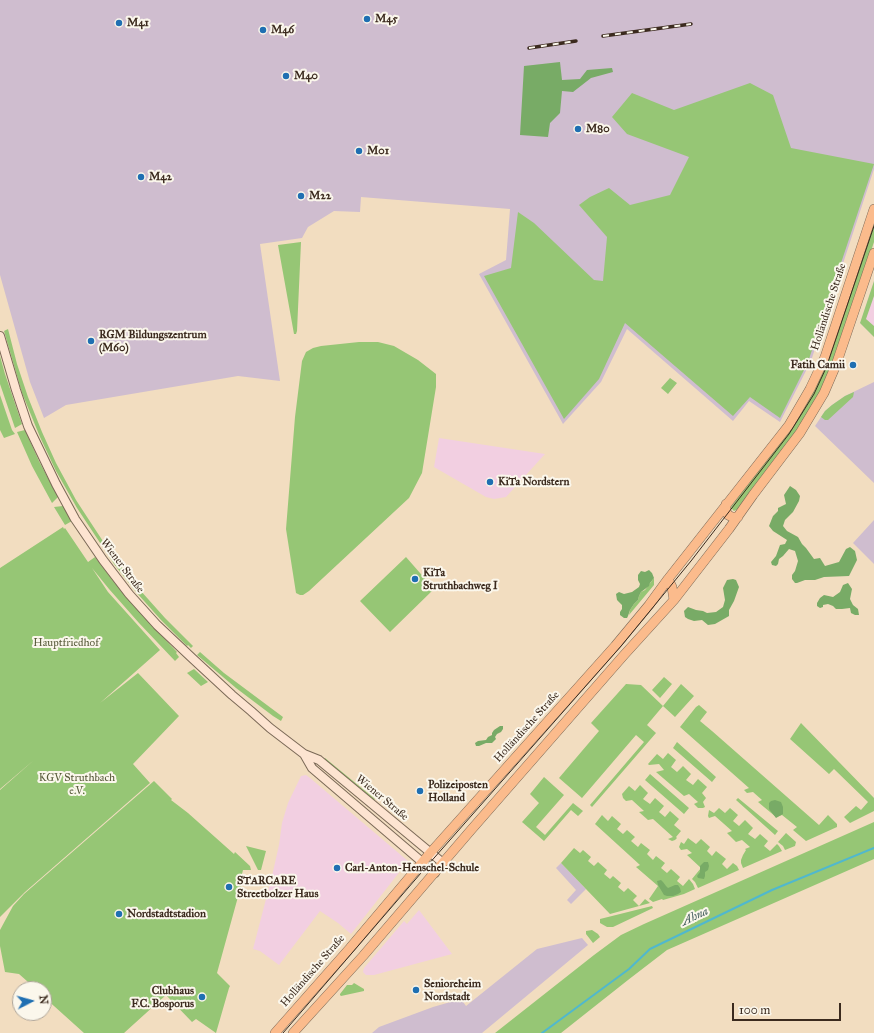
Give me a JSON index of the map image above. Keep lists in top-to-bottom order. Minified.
{"streets":{"main road":["Holländische Straße","Wiener Straße"]},"crossings":[["Holländische Straße","Wiener Straße"]],"water":["Ahna"],"parks":["Hauptfriedhof","KGV Struthbach e.V."],"places":["M45","M41","M46","M40","M80","M01","M42","M22","RGM Bildungszentrum (M60)","Fatih Camii","KiTa Nordstern","KiTa Struthbachweg I","Polizeiposten Holland","Carl-Anton-Henschel-Schule","STARCARE Streetbolzer Haus","Nordstadtstadion","Senioreheim Nordstadt","Clubhaus F.C. Bosporus"],"scale_bar":"100 m","north":"right"}
